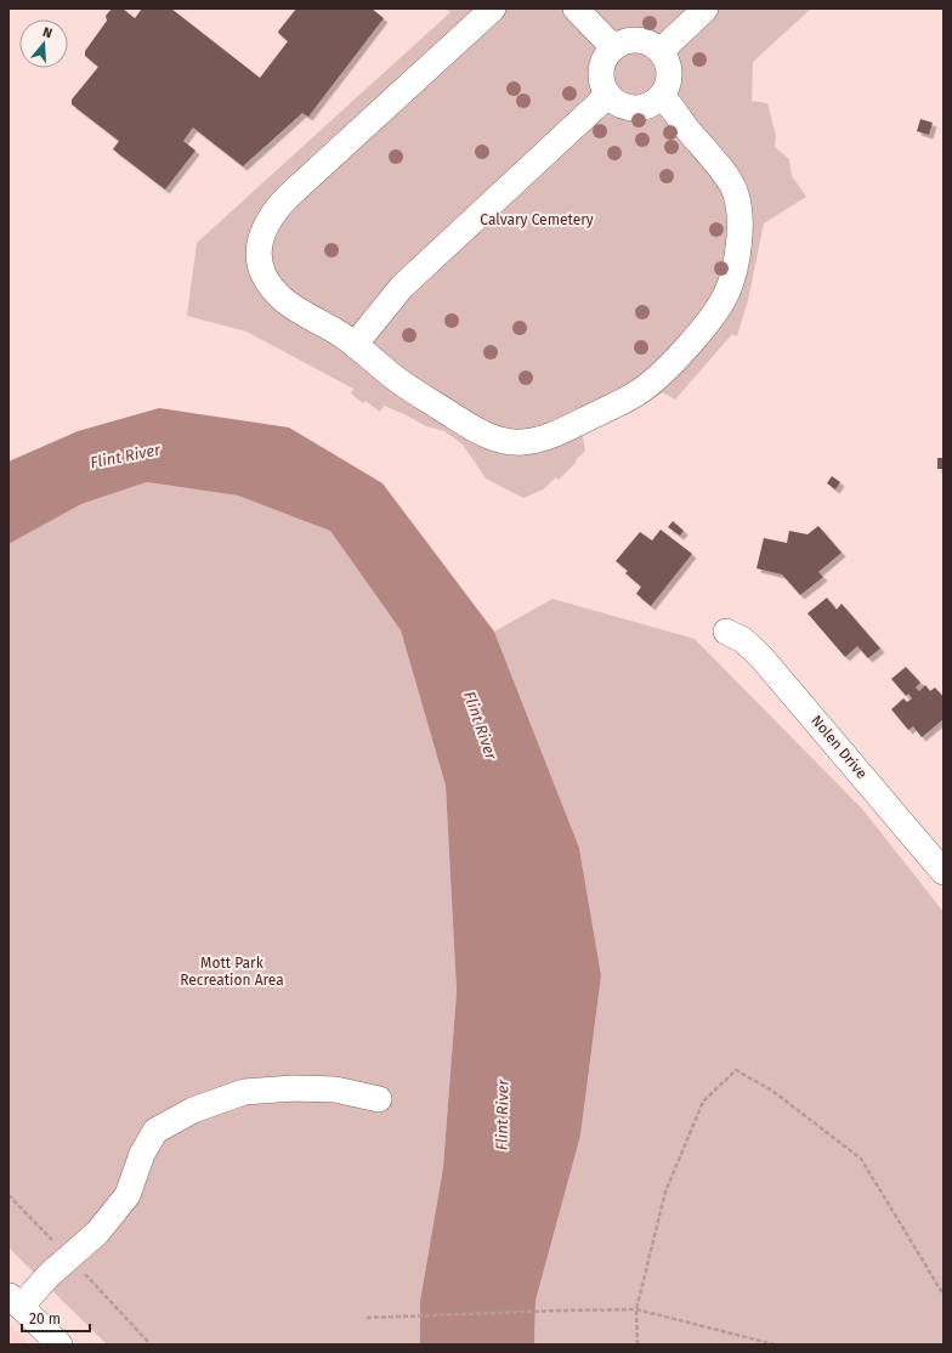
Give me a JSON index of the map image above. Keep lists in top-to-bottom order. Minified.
{"streets":{"street":["Nolen Drive"]},"water":["Flint River"],"parks":["Calvary Cemetery","Mott Park Recreation Area"],"scale_bar":"20 m","north":"top"}
